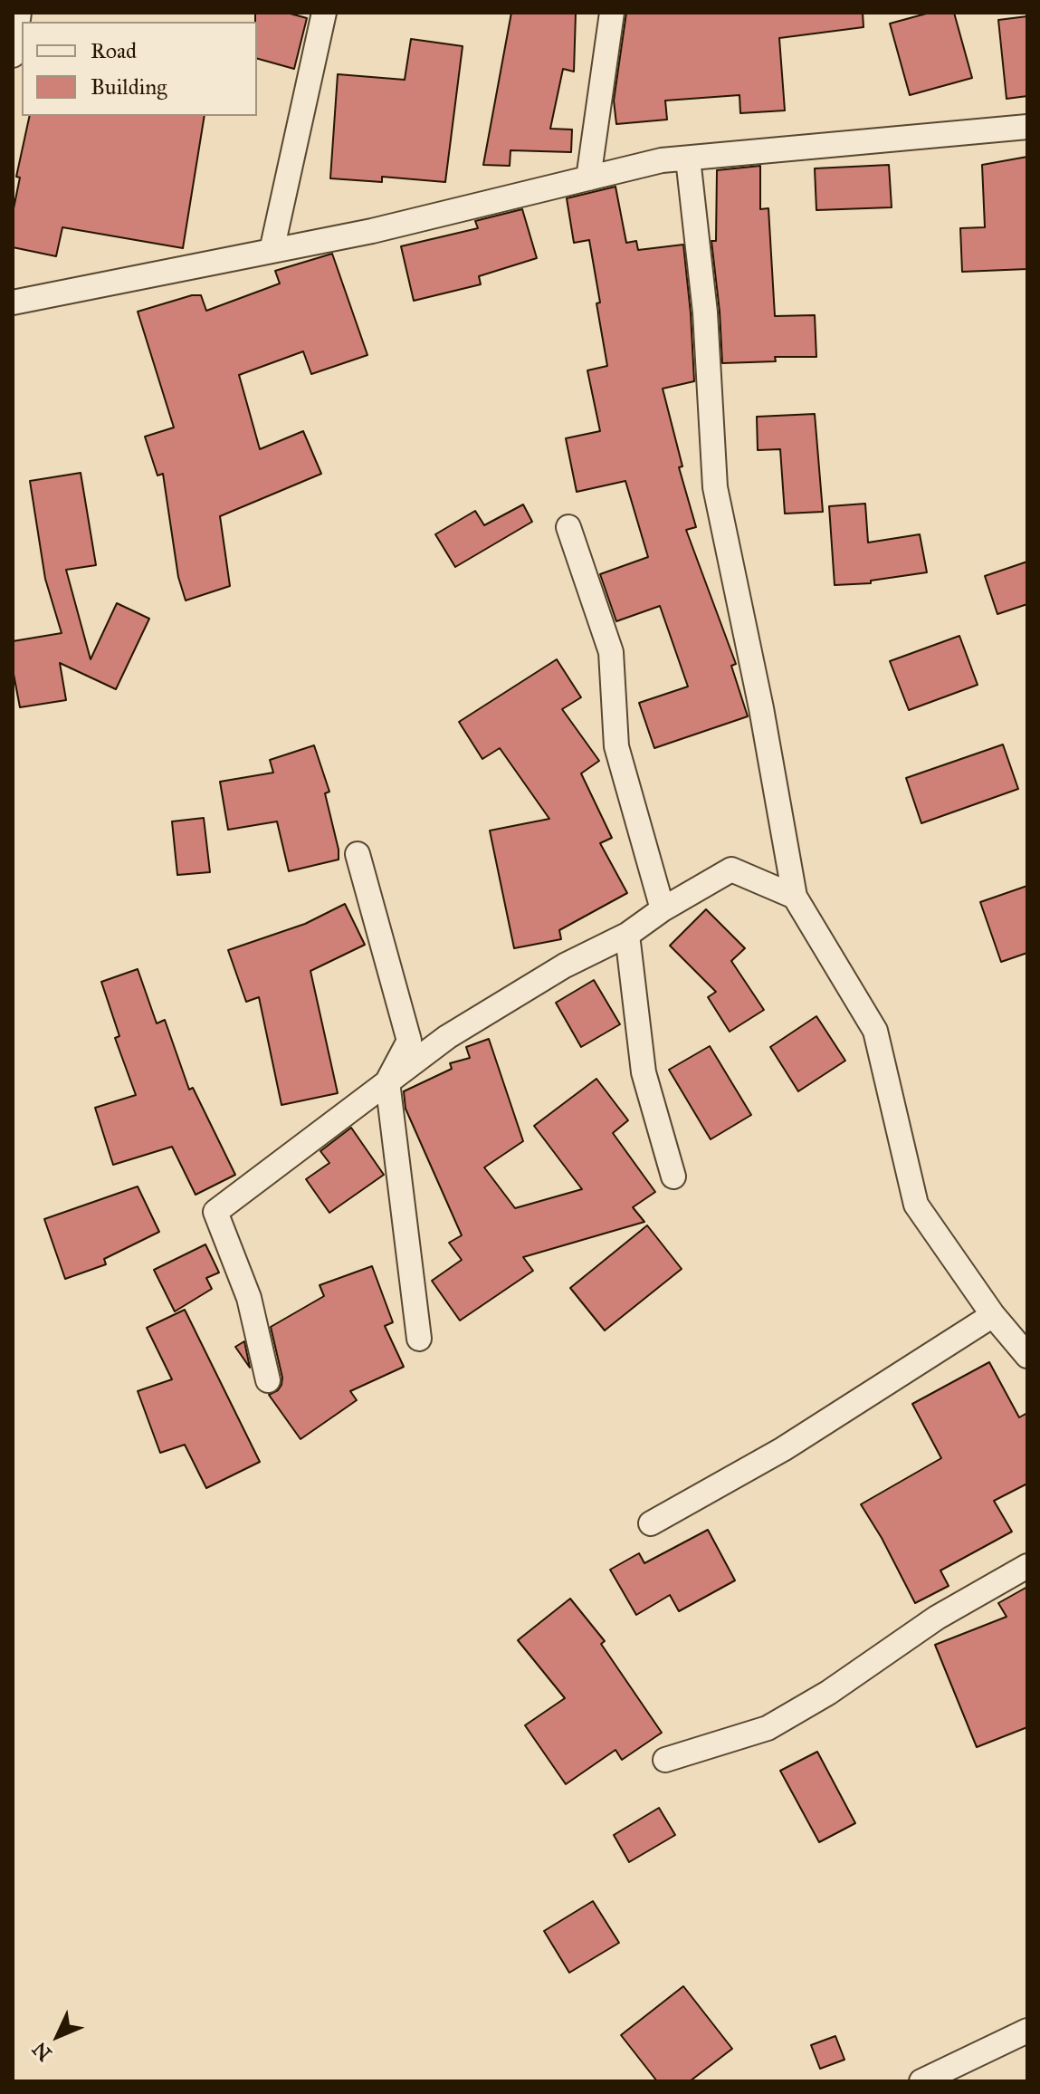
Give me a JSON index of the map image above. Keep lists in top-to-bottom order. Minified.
{"legend":["Road","Building"],"north":"bottom left"}
